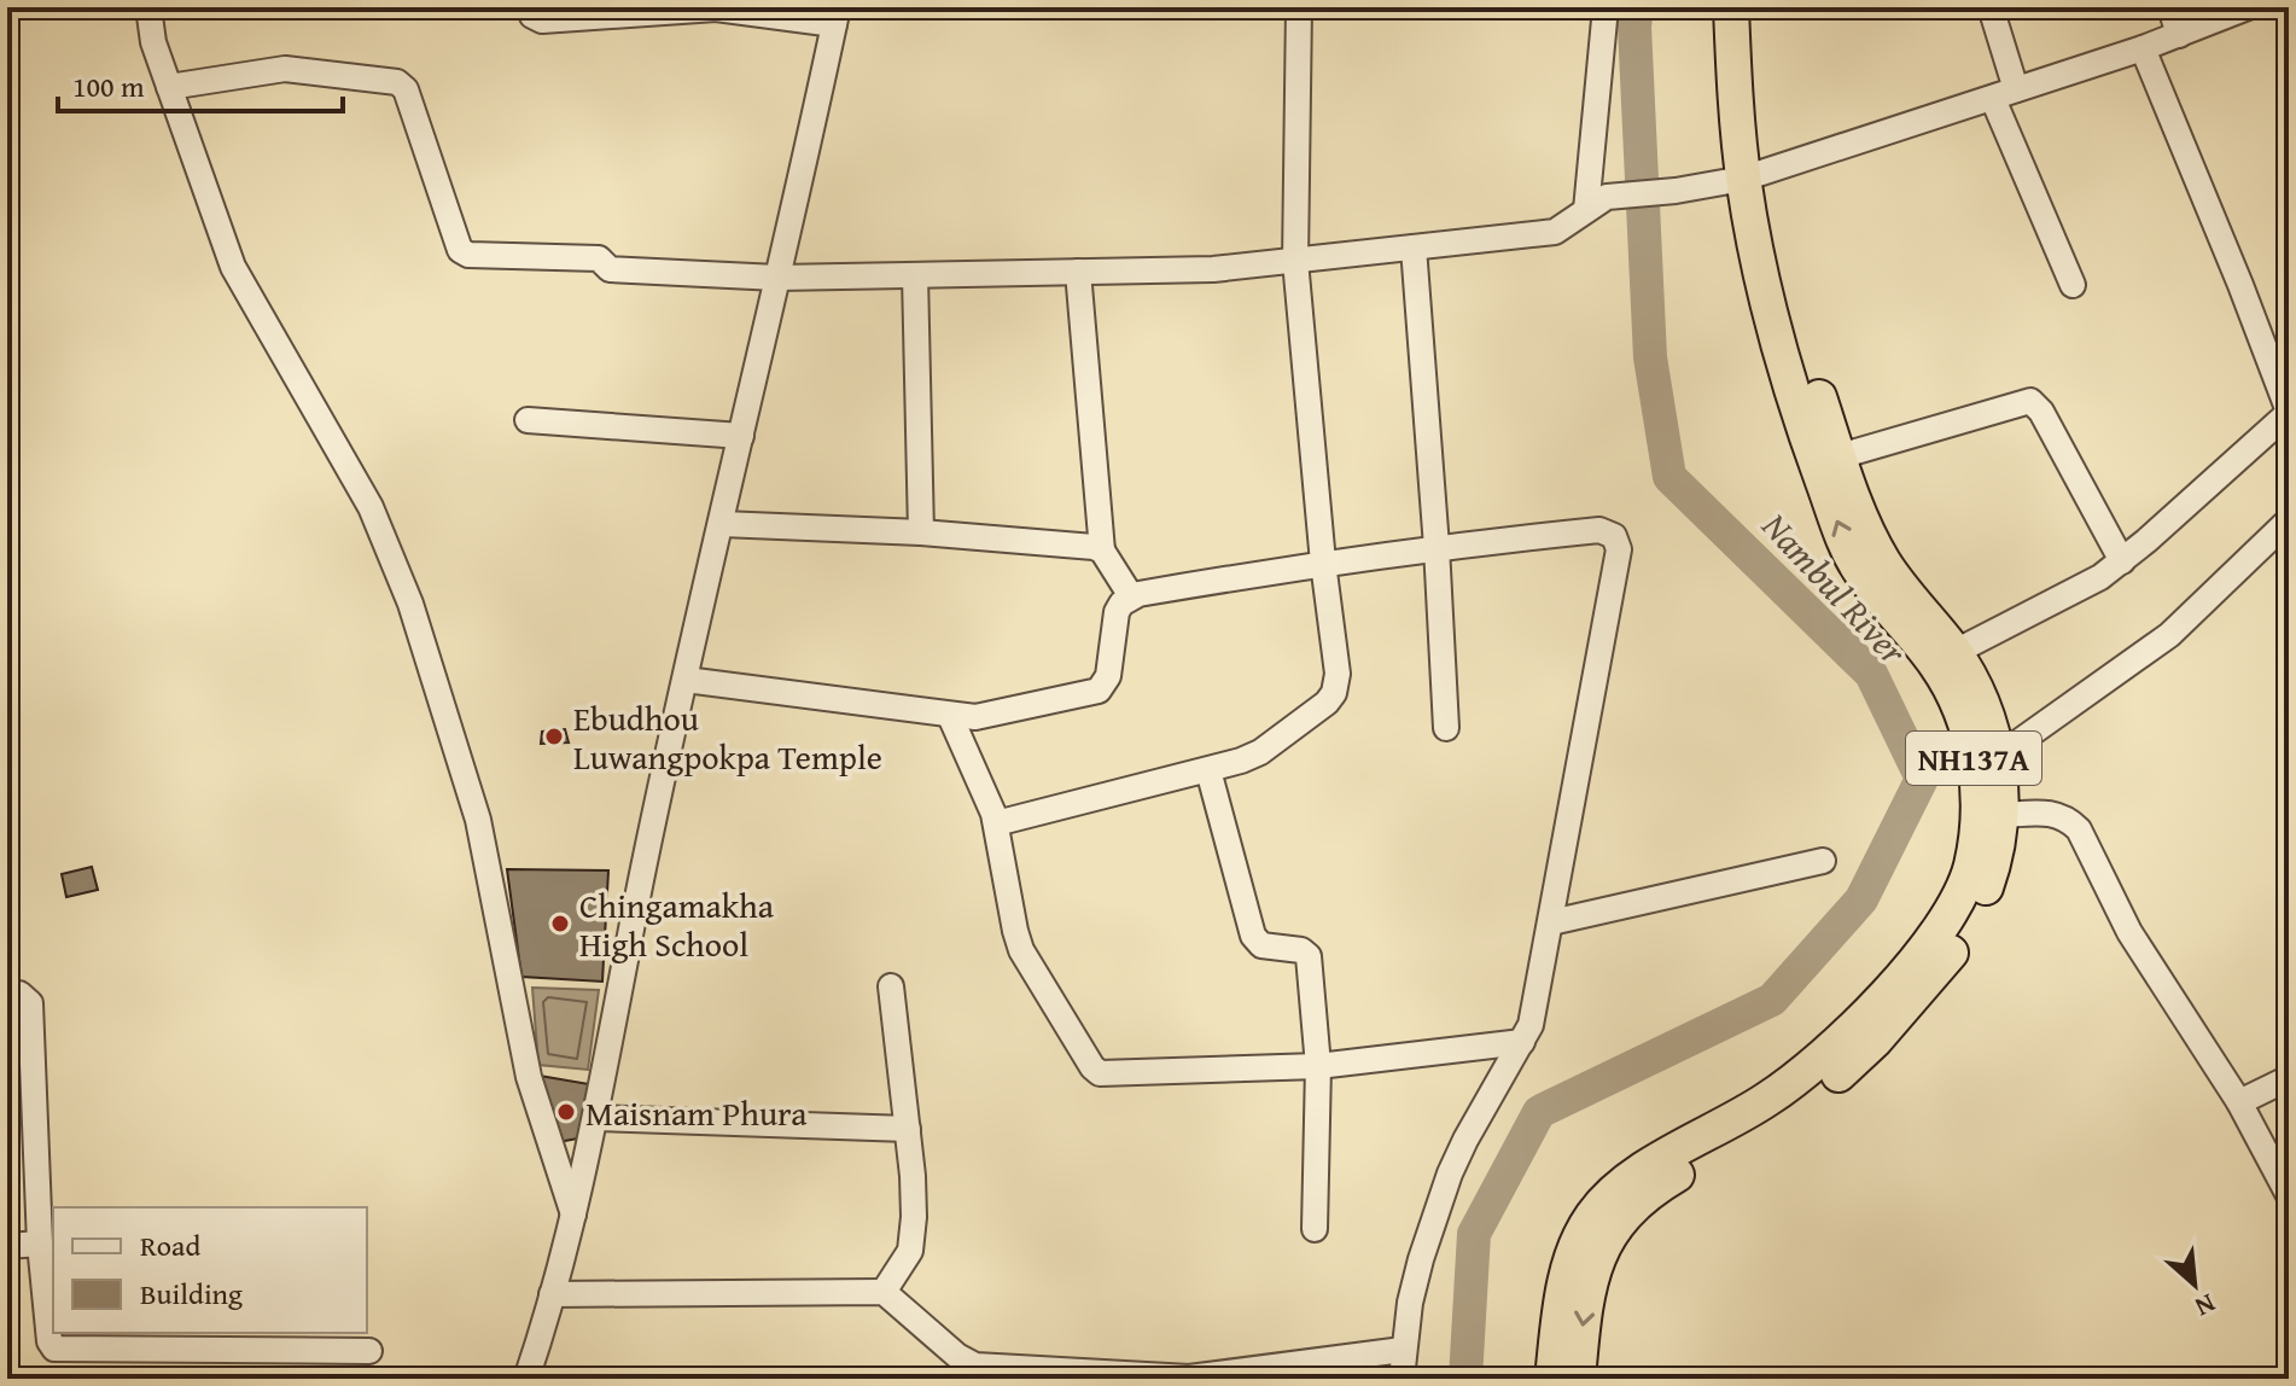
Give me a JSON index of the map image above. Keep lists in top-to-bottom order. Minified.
{"streets":{"highway":["NH137A"]},"water":["Nambul River"],"places":["Ebudhou Luwangpokpa Temple","Chingamakha High School","Maisnam Phura"],"legend":["Road","Building"],"scale_bar":"100 m","north":"bottom right"}
